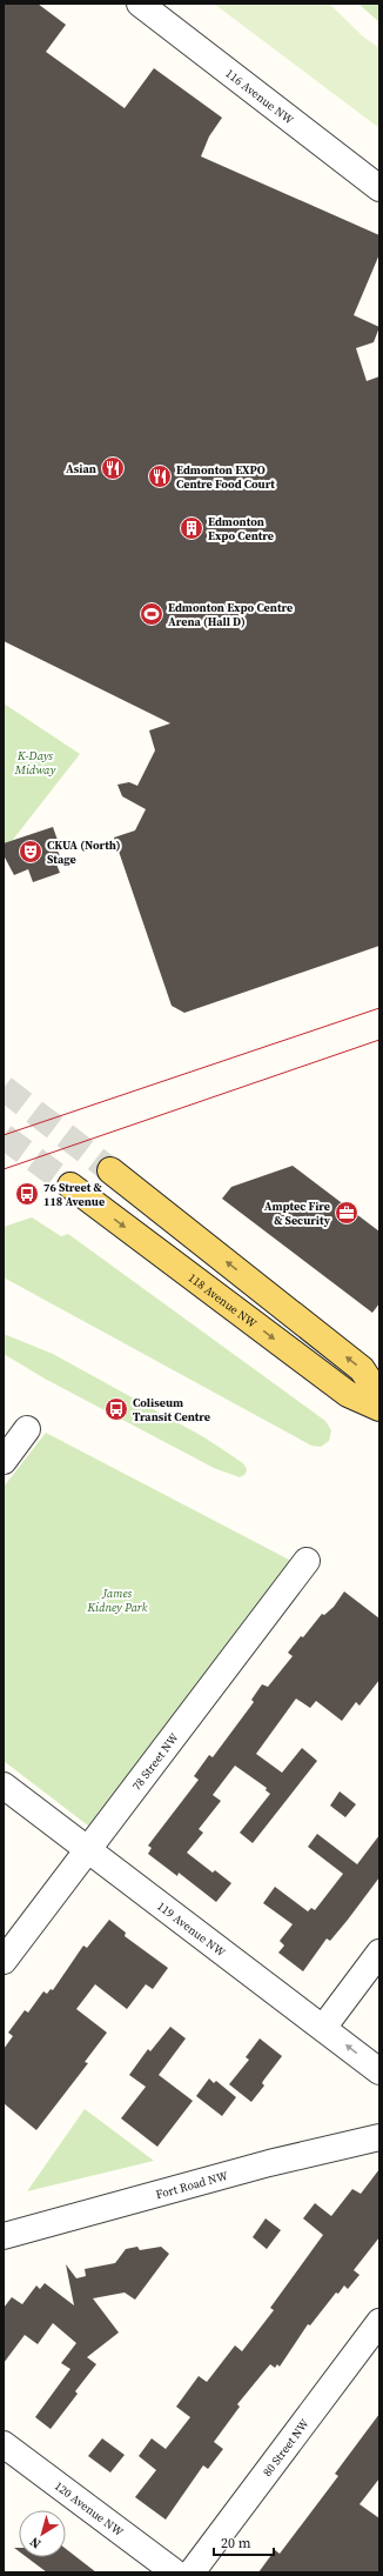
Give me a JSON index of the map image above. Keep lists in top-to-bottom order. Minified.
{"streets":{"main road":["118 Avenue NW"],"street":["116 Avenue NW","78 Street NW","119 Avenue NW","Fort Road NW","80 Street NW","120 Avenue NW"]},"crossings":[["78 Street NW","119 Avenue NW"]],"parks":["K-Days Midway","James Kidney Park"],"places":{"restaurant":["Asian","Edmonton EXPO Centre Food Court"],"building":["Edmonton Expo Centre"],"sports":["Edmonton Expo Centre Arena (Hall D)"],"theatre":["CKUA (North) Stage"],"bus stop":["76 Street & 118 Avenue","Coliseum Transit Centre"],"office":["Amptec Fire & Security"]},"scale_bar":"20 m","north":"bottom left"}
